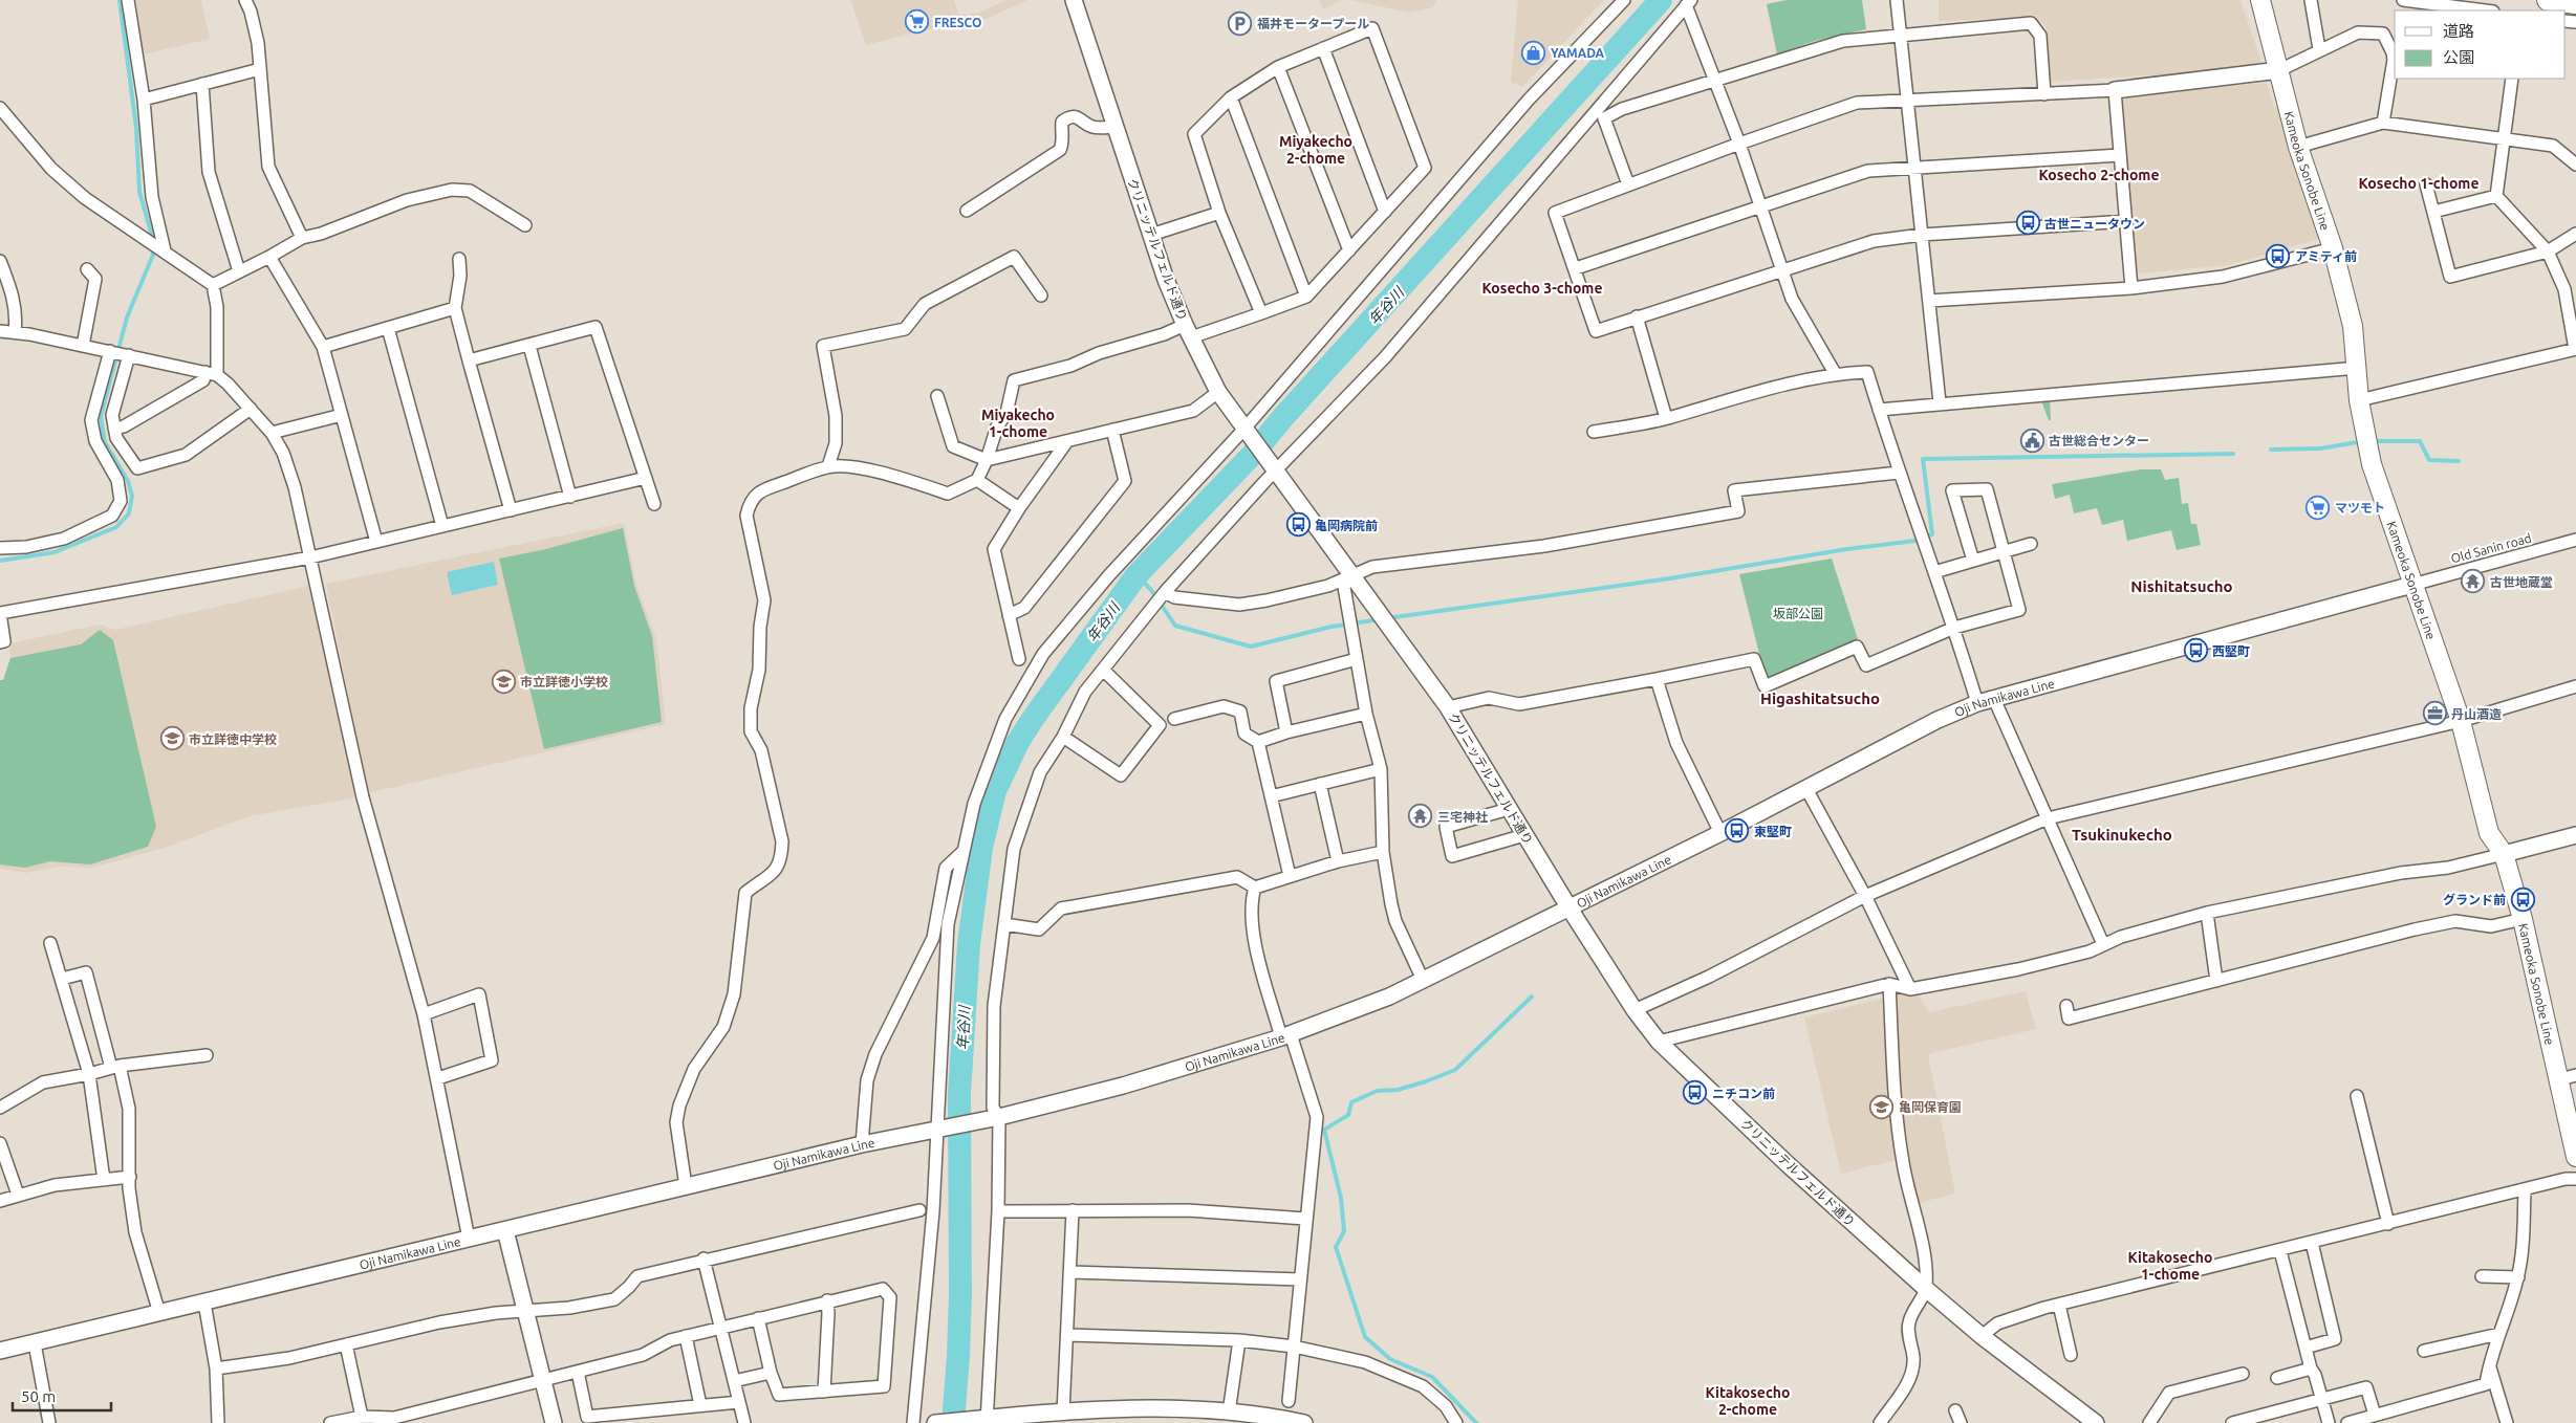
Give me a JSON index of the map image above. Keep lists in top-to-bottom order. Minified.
{"streets":{"main road":["Kameoka Sonobe Line","クリニッテルフェルド通り","Oji Namikawa Line"],"street":["Old Sanin road"]},"crossings":[["Kameoka Sonobe Line","Old Sanin road"],["Kameoka Sonobe Line","Oji Namikawa Line"],["クリニッテルフェルド通り","Oji Namikawa Line"],["Old Sanin road","Oji Namikawa Line"]],"districts":["Miyakecho 2-chome","Kosecho 2-chome","Kosecho 1-chome","Kosecho 3-chome","Miyakecho 1-chome","Nishitatsucho","Higashitatsucho","Tsukinukecho","Kitakosecho 1-chome","Kitakosecho 2-chome"],"water":["年谷川"],"parks":["坂部公園"],"places":{"supermarket":["FRESCO","マツモト"],"parking":["福井モータープール"],"shop":["YAMADA"],"bus stop":["古世ニュータウン","アミティ前","亀岡病院前","西堅町","東堅町","グランド前","ニチコン前"],"public building":["古世総合センター"],"temple":["古世地蔵堂","三宅神社"],"school or university":["市立詳徳小学校","市立詳徳中学校","亀岡保育園"],"office":["丹山酒造"]},"legend":["道路","公園"],"scale_bar":"50 m"}
